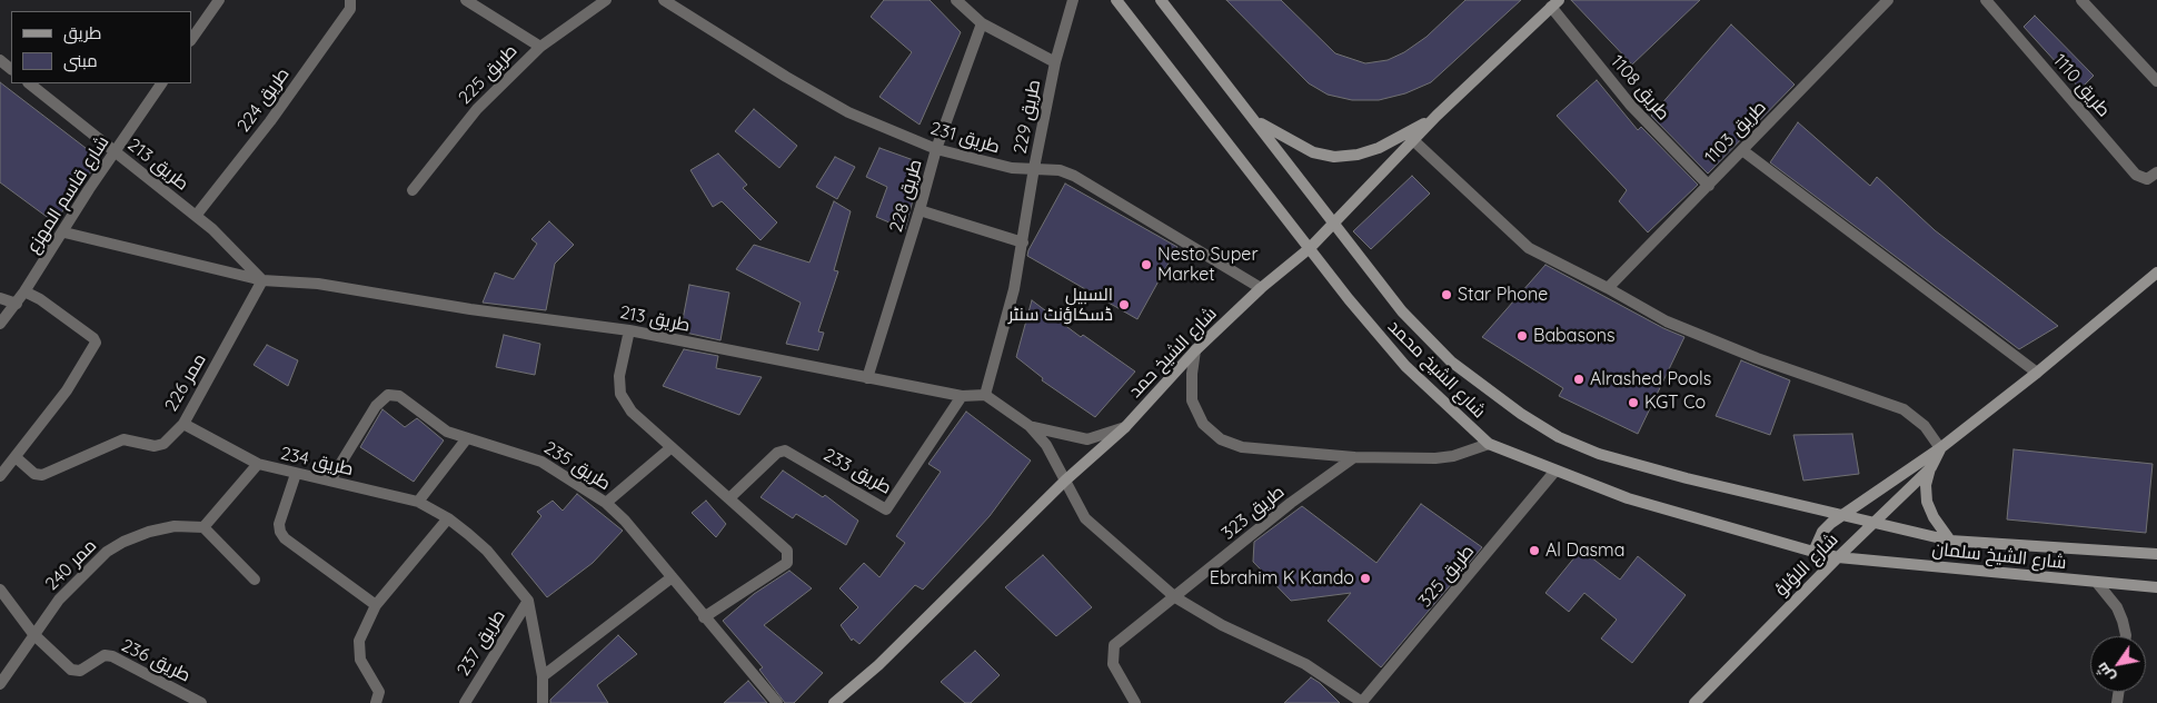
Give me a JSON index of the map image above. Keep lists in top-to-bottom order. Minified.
{"streets":{"main road":["شارع الشيخ حمد","شارع الشيخ محمد","شارع الشيخ سلمان","شارع اللؤلؤ"],"street":["طريق 225","طريق 1110","طريق 1108","طريق 224","طريق 229","طريق 1103","طريق 231","طريق 213","شارع قاسم المهزع","طريق 228","ممر 226","طريق 234","طريق 235","طريق 233","طريق 323","ممر 240","طريق 325","طريق 237","طريق 236"]},"crossings":[["طريق 1108","طريق 1103"],["طريق 1108","شارع الشيخ حمد"],["طريق 224","طريق 213"],["طريق 229","طريق 231"],["طريق 229","طريق 213"],["طريق 231","طريق 228"],["طريق 231","شارع الشيخ حمد"],["طريق 213","شارع قاسم المهزع"],["طريق 213","طريق 228"],["طريق 213","ممر 226"],["طريق 213","طريق 233"],["شارع الشيخ حمد","شارع الشيخ محمد"],["شارع الشيخ محمد","شارع الشيخ سلمان"],["شارع الشيخ محمد","شارع اللؤلؤ"],["شارع الشيخ محمد","طريق 325"],["ممر 226","طريق 234"],["طريق 234","طريق 235"],["طريق 234","طريق 237"],["طريق 323","طريق 325"],["شارع الشيخ سلمان","شارع اللؤلؤ"],["ممر 240","طريق 236"]],"places":["Nesto Super Market","Star Phone","السبیل ڈسکاؤنٹ سنٹر","Babasons","Alrashed Pools","KGT Co","Al Dasma","Ebrahim K Kando"],"legend":["طريق","مبنى"],"north":"bottom left"}
